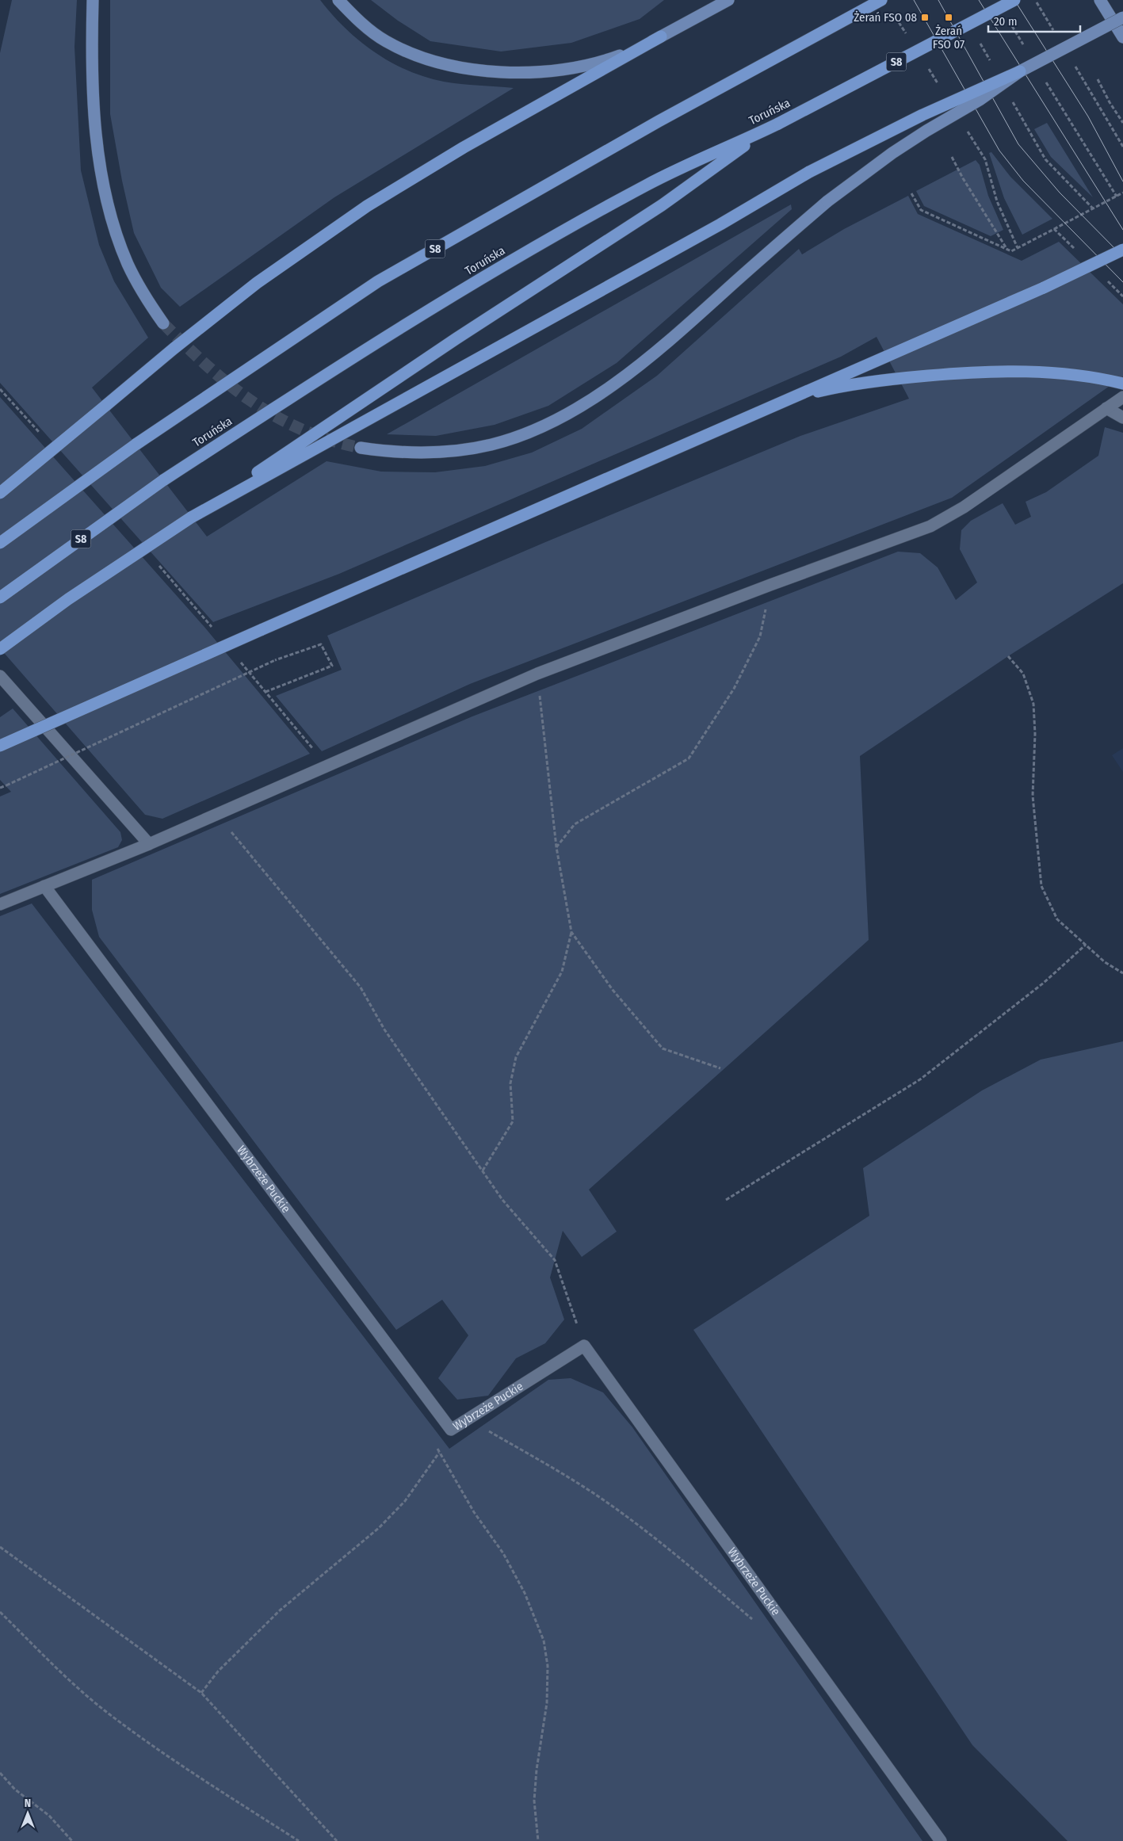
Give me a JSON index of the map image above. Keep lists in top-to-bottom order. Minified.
{"streets":{"highway":["S8","Toruńska"],"lane":["Wybrzeże Puckie"]},"places":{"transit":["Żerań FSO 08","Żerań FSO 07"]},"scale_bar":"20 m","north":"top"}
